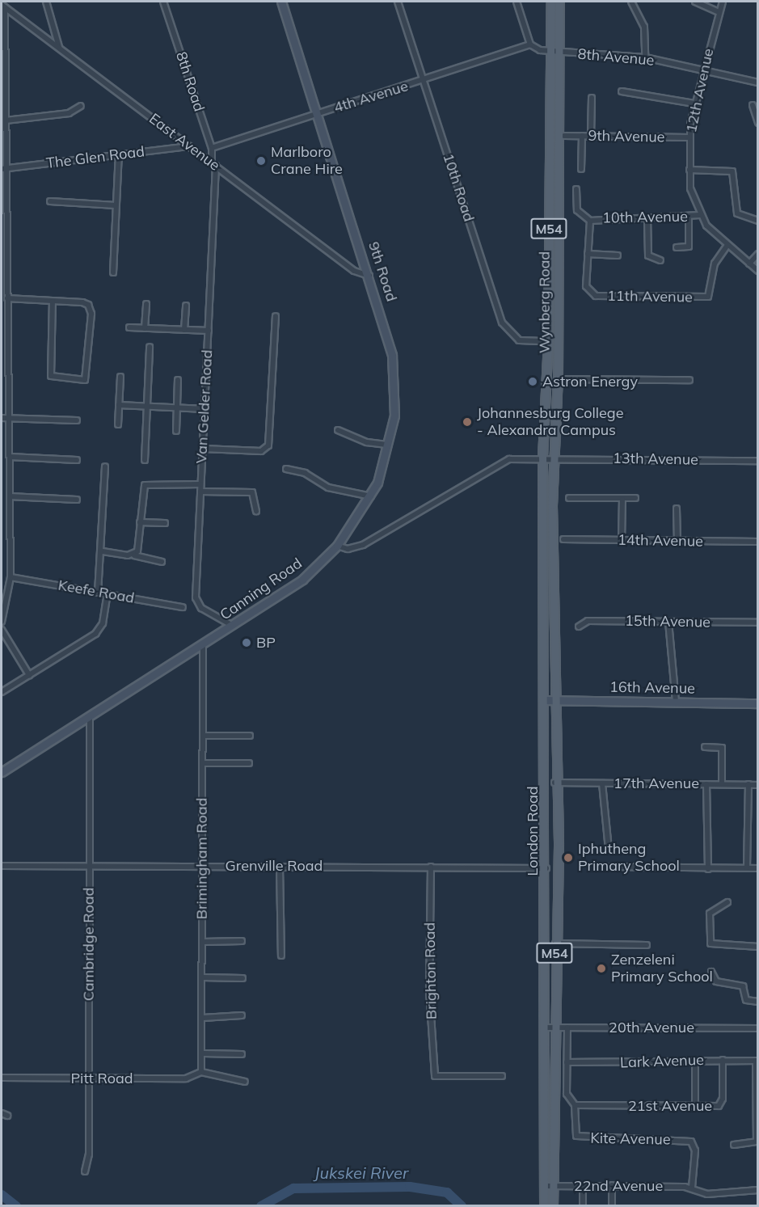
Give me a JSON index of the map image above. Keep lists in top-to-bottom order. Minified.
{"streets":{"main road":["M54","9th Road","Wynberg Road","Canning Road","16th Avenue","London Road"],"street":["8th Avenue","8th Road","12th Avenue","4th Avenue","9th Avenue","East Avenue","The Glen Road","10th Road","10th Avenue","11th Avenue","Van Gelder Road","13th Avenue","14th Avenue","Keefe Road","15th Avenue","17th Avenue","Brimingham Road","Grenville Road","Cambridge Road","Brighton Road","20th Avenue","Lark Avenue","Pitt Road","21st Avenue","Kite Avenue","22nd Avenue"]},"crossings":[["8th Avenue","12th Avenue"],["8th Avenue","4th Avenue"],["8th Avenue","Wynberg Road"],["8th Road","4th Avenue"],["8th Road","East Avenue"],["8th Road","Van Gelder Road"],["12th Avenue","9th Avenue"],["12th Avenue","10th Avenue"],["12th Avenue","11th Avenue"],["4th Avenue","10th Road"],["4th Avenue","9th Road"],["East Avenue","The Glen Road"],["East Avenue","9th Road"],["East Avenue","Van Gelder Road"],["10th Road","Wynberg Road"],["9th Road","Canning Road"],["Wynberg Road","13th Avenue"],["Wynberg Road","London Road"],["Van Gelder Road","Canning Road"],["13th Avenue","London Road"],["Canning Road","Brimingham Road"],["Canning Road","Cambridge Road"],["16th Avenue","London Road"],["17th Avenue","London Road"],["London Road","Grenville Road"],["London Road","20th Avenue"],["London Road","22nd Avenue"],["Brimingham Road","Grenville Road"],["Brimingham Road","Pitt Road"],["Grenville Road","Cambridge Road"],["Grenville Road","Brighton Road"],["Cambridge Road","Pitt Road"],["20th Avenue","Kite Avenue"],["Lark Avenue","21st Avenue"],["Lark Avenue","Kite Avenue"],["21st Avenue","Kite Avenue"],["Kite Avenue","22nd Avenue"]],"water":["Jukskei River"],"places":["Marlboro Crane Hire","Astron Energy","Johannesburg College - Alexandra Campus","BP","Iphutheng Primary School","Zenzeleni Primary School"]}
